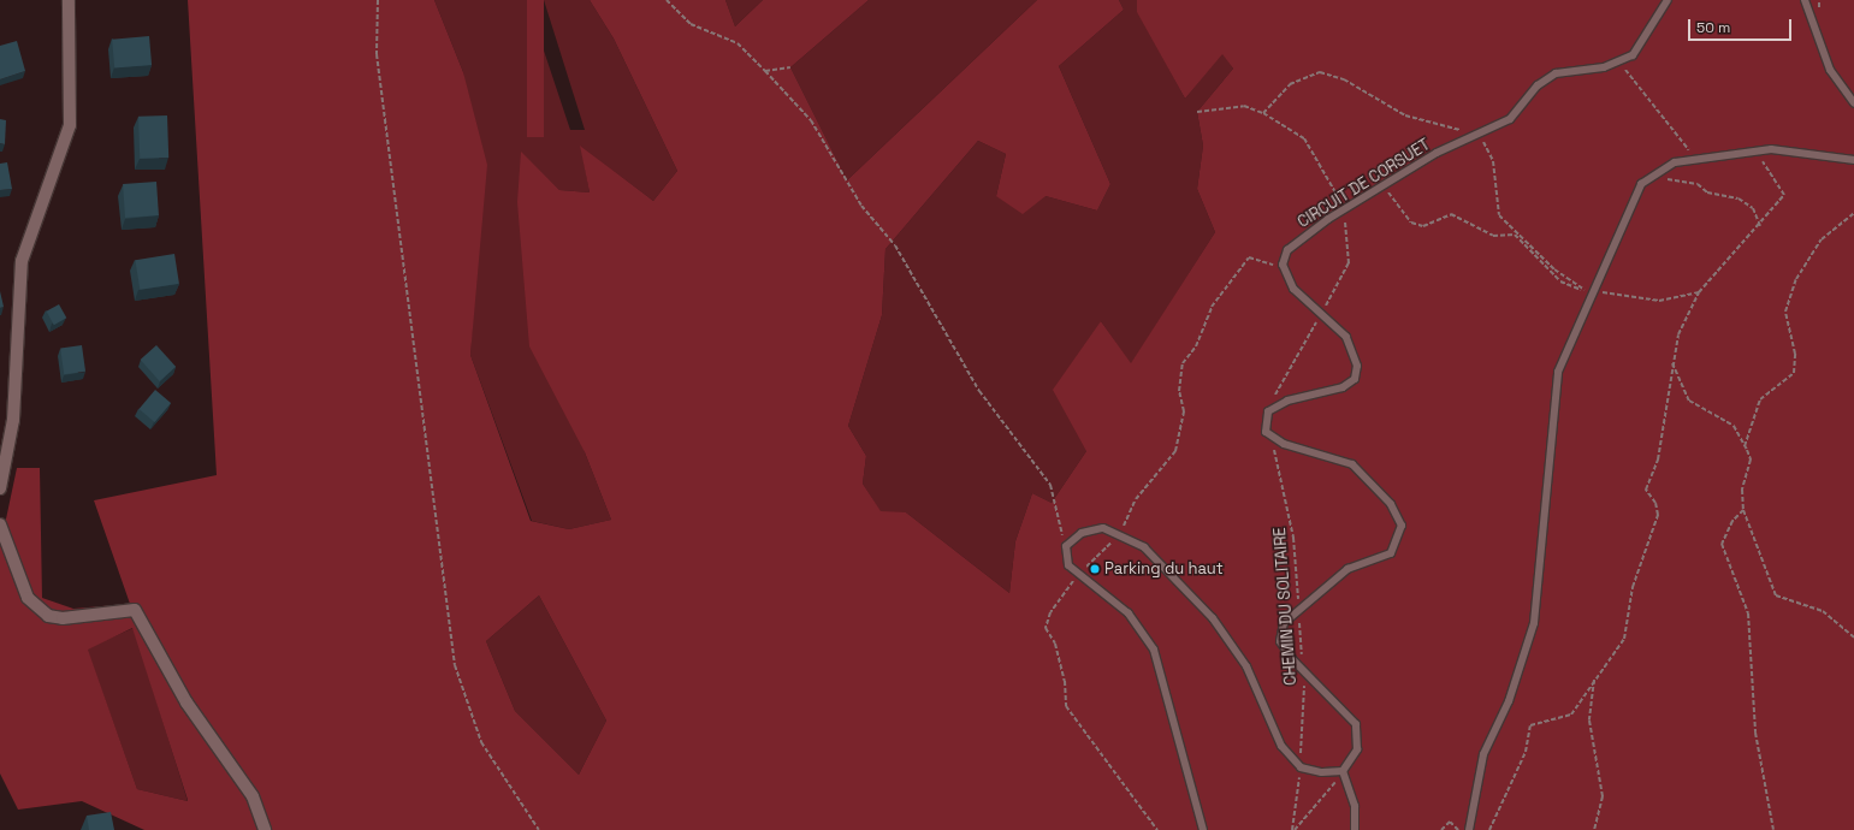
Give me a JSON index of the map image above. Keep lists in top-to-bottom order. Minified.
{"streets":{"lane":["CIRCUIT DE CORSUET"],"path":["CHEMIN DU SOLITAIRE"]},"places":["Parking du haut"],"scale_bar":"50 m"}
